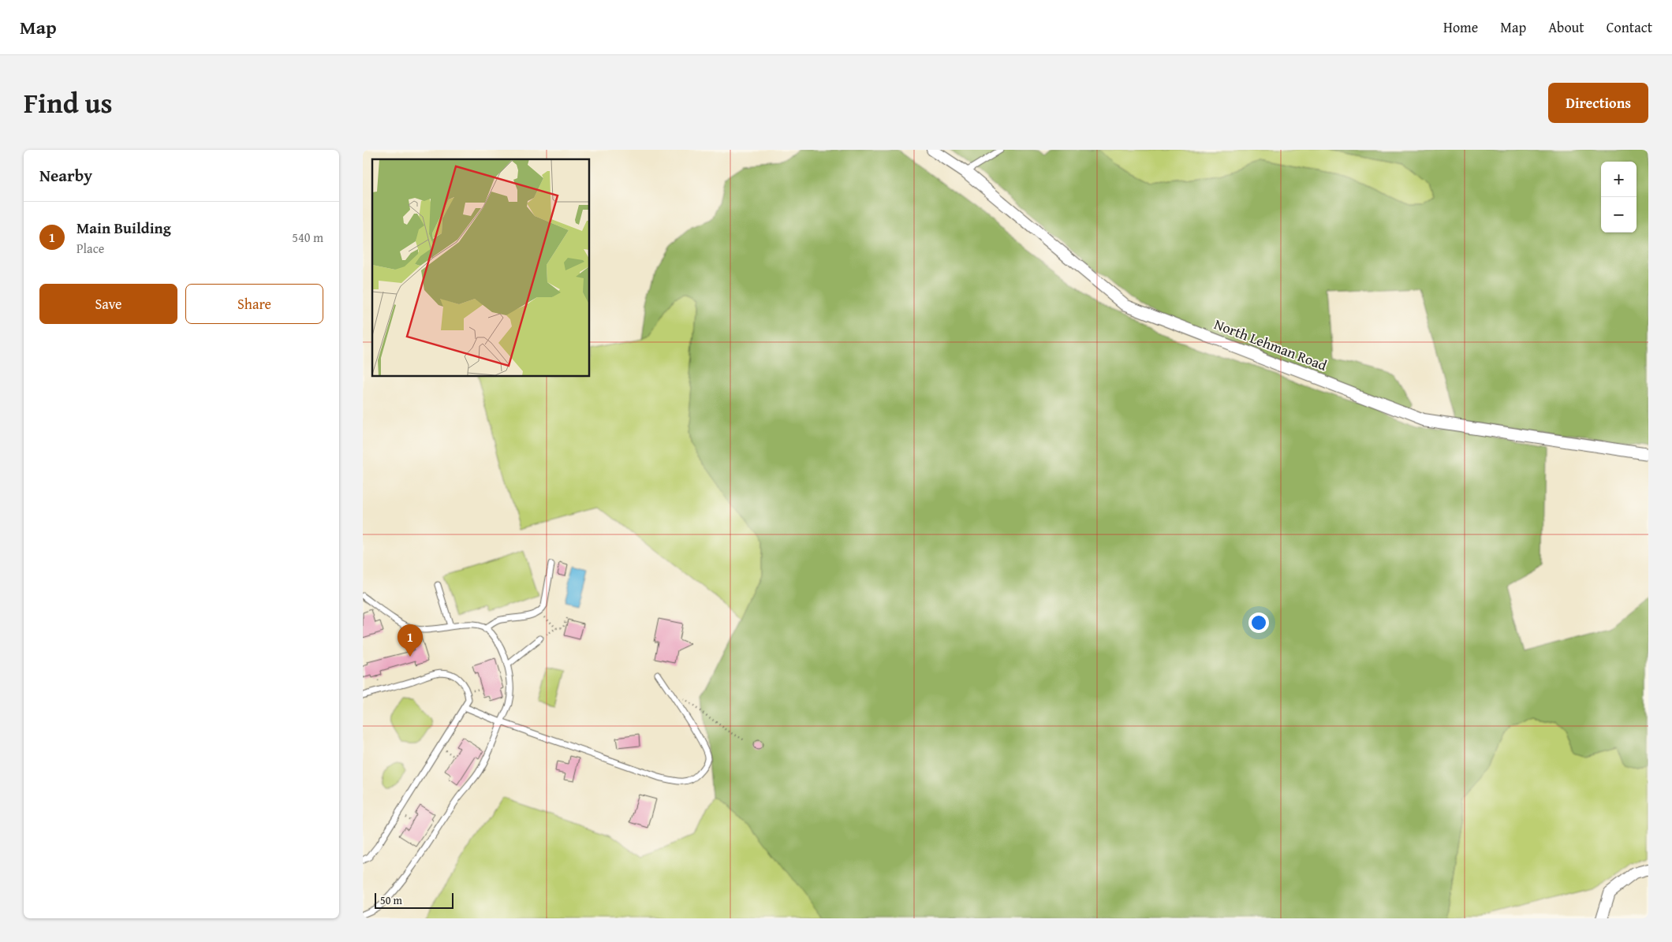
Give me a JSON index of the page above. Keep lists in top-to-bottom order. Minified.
{"streets":{"street":["North Lehman Road"]},"scale_bar":"50 m","page":{"header":"Map","nav":["Home","Map","About","Contact"],"title":"Find us","buttons":["Directions",["Save","Share"]],"heading":"Nearby","map_buttons":["+","−"],"list":[{"mark":"1","name":"Main Building","note":"Place","value":"540 m"}],"pins":"1","scale":"50 m"}}
